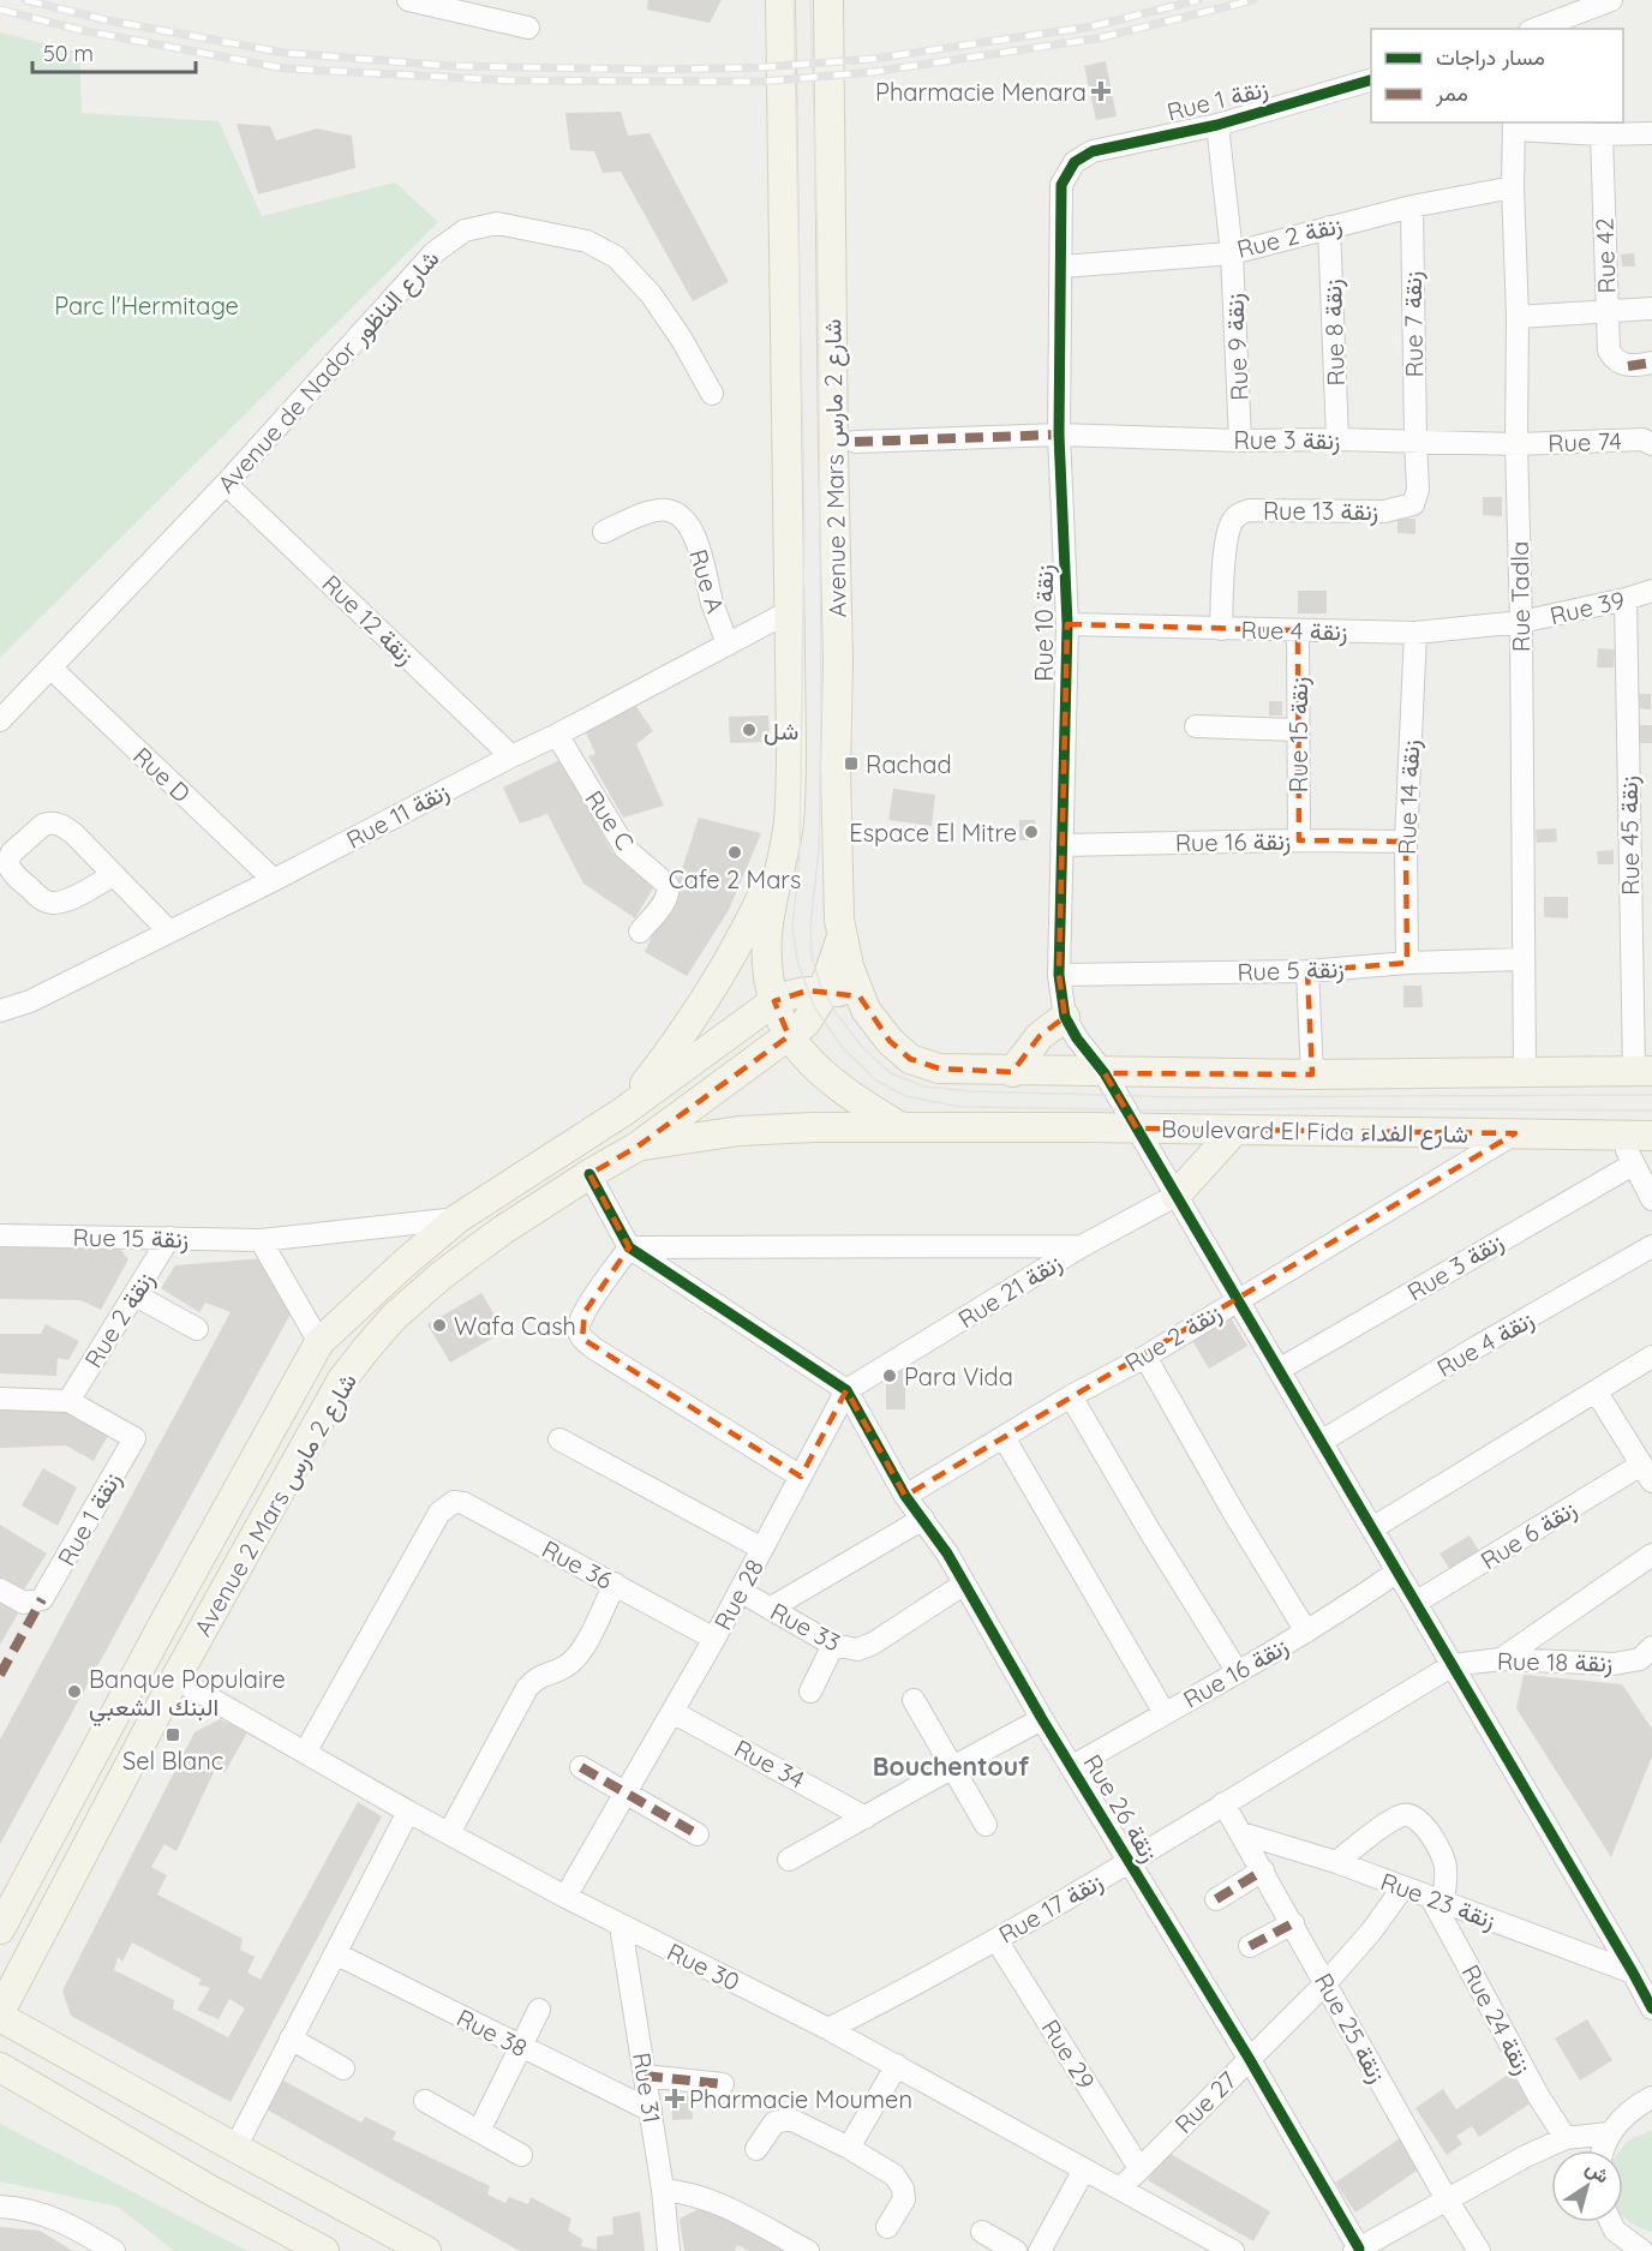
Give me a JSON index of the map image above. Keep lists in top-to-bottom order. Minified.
{"streets":{"main road":["Avenue 2 Mars شارع 2 مارس","Boulevard El Fida شارع الفداء"],"street":["Rue 1 زنقة","Rue 2 زنقة","Rue 42","Rue 7 زنقة","Rue 8 زنقة","Rue 9 زنقة","Avenue de Nador شارع الناظور","Rue 3 زنقة","Rue 74","Rue 13 زنقة","Rue A","Rue Tadla","Rue 39","Rue 12 زنقة","Rue 10 زنقة","Rue 4 زنقة","Rue 15 زنقة","Rue D","Rue 14 زنقة","Rue 11 زنقة","Rue C","Rue 45 زنقة","Rue 16 زنقة","Rue 5 زنقة","Rue 21 زنقة","Rue 6 زنقة","Rue 36","Rue 28","Rue 33","Rue 18 زنقة","Rue 34","Rue 26 زنقة","Rue 23 زنقة","Rue 17 زنقة","Rue 30","Rue 24 زنقة","Rue 25 زنقة","Rue 38","Rue 29","Rue 31","Rue 27"]},"crossings":[["Rue 1 زنقة","Rue 2 زنقة"],["Rue 1 زنقة","Rue 9 زنقة"],["Rue 1 زنقة","Rue 10 زنقة"],["Rue 2 زنقة","Rue 7 زنقة"],["Rue 2 زنقة","Rue 8 زنقة"],["Rue 2 زنقة","Rue 9 زنقة"],["Rue 2 زنقة","Rue Tadla"],["Rue 2 زنقة","Rue 10 زنقة"],["Rue 2 زنقة","Rue 15 زنقة"],["Rue 2 زنقة","Boulevard El Fida شارع الفداء"],["Rue 2 زنقة","Rue 26 زنقة"],["Rue 7 زنقة","Rue 3 زنقة"],["Rue 7 زنقة","Rue 13 زنقة"],["Rue 8 زنقة","Rue 3 زنقة"],["Rue 9 زنقة","Rue 3 زنقة"],["Avenue de Nador شارع الناظور","Rue 12 زنقة"],["Avenue de Nador شارع الناظور","Rue D"],["Rue 3 زنقة","Rue 74"],["Rue 3 زنقة","Rue 13 زنقة"],["Rue 3 زنقة","Rue Tadla"],["Rue 3 زنقة","Rue 10 زنقة"],["Rue 74","Rue Tadla"],["Avenue 2 Mars شارع 2 مارس","Rue 15 زنقة"],["Avenue 2 Mars شارع 2 مارس","Rue 11 زنقة"],["Avenue 2 Mars شارع 2 مارس","Boulevard El Fida شارع الفداء"],["Avenue 2 Mars شارع 2 مارس","Rue 30"],["Rue 13 زنقة","Rue 4 زنقة"],["Rue A","Rue 11 زنقة"],["Rue Tadla","Rue 39"],["Rue Tadla","Rue 4 زنقة"],["Rue Tadla","Rue 5 زنقة"],["Rue 39","Rue 4 زنقة"],["Rue 39","Rue 45 زنقة"],["Rue 12 زنقة","Rue 11 زنقة"],["Rue 10 زنقة","Rue 4 زنقة"],["Rue 10 زنقة","Rue 16 زنقة"],["Rue 10 زنقة","Rue 5 زنقة"],["Rue 10 زنقة","Boulevard El Fida شارع الفداء"],["Rue 10 زنقة","Rue 21 زنقة"],["Rue 10 زنقة","Rue 6 زنقة"],["Rue 10 زنقة","Rue 18 زنقة"],["Rue 10 زنقة","Rue 23 زنقة"],["Rue 10 زنقة","Rue 17 زنقة"],["Rue 4 زنقة","Rue 15 زنقة"],["Rue 4 زنقة","Rue 14 زنقة"],["Rue 15 زنقة","Rue 16 زنقة"],["Rue D","Rue 11 زنقة"],["Rue 14 زنقة","Rue 16 زنقة"],["Rue 14 زنقة","Rue 5 زنقة"],["Rue 11 زنقة","Rue C"],["Rue 16 زنقة","Rue 26 زنقة"],["Rue 21 زنقة","Rue 28"],["Rue 21 زنقة","Rue 26 زنقة"],["Rue 36","Rue 28"],["Rue 36","Rue 30"],["Rue 28","Rue 33"],["Rue 28","Rue 34"],["Rue 28","Rue 26 زنقة"],["Rue 28","Rue 30"],["Rue 33","Rue 26 زنقة"],["Rue 18 زنقة","Rue 17 زنقة"],["Rue 26 زنقة","Rue 17 زنقة"],["Rue 26 زنقة","Rue 27"],["Rue 23 زنقة","Rue 24 زنقة"],["Rue 23 زنقة","Rue 25 زنقة"],["Rue 23 زنقة","Rue 27"],["Rue 17 زنقة","Rue 30"],["Rue 17 زنقة","Rue 25 زنقة"],["Rue 17 زنقة","Rue 29"],["Rue 30","Rue 31"],["Rue 30","Rue 27"],["Rue 25 زنقة","Rue 27"],["Rue 38","Rue 31"],["Rue 29","Rue 27"]],"districts":["Bouchentouf"],"parks":["Parc l'Hermitage"],"places":{"health":["Pharmacie Menara","Pharmacie Moumen"],"other":["شل","Espace El Mitre","Cafe 2 Mars","Wafa Cash","Para Vida","Banque Populaire البنك الشعبي"],"transit":["Rachad","Sel Blanc"]},"legend":["مسار دراجات","ممر"],"scale_bar":"50 m","north":"top right"}
